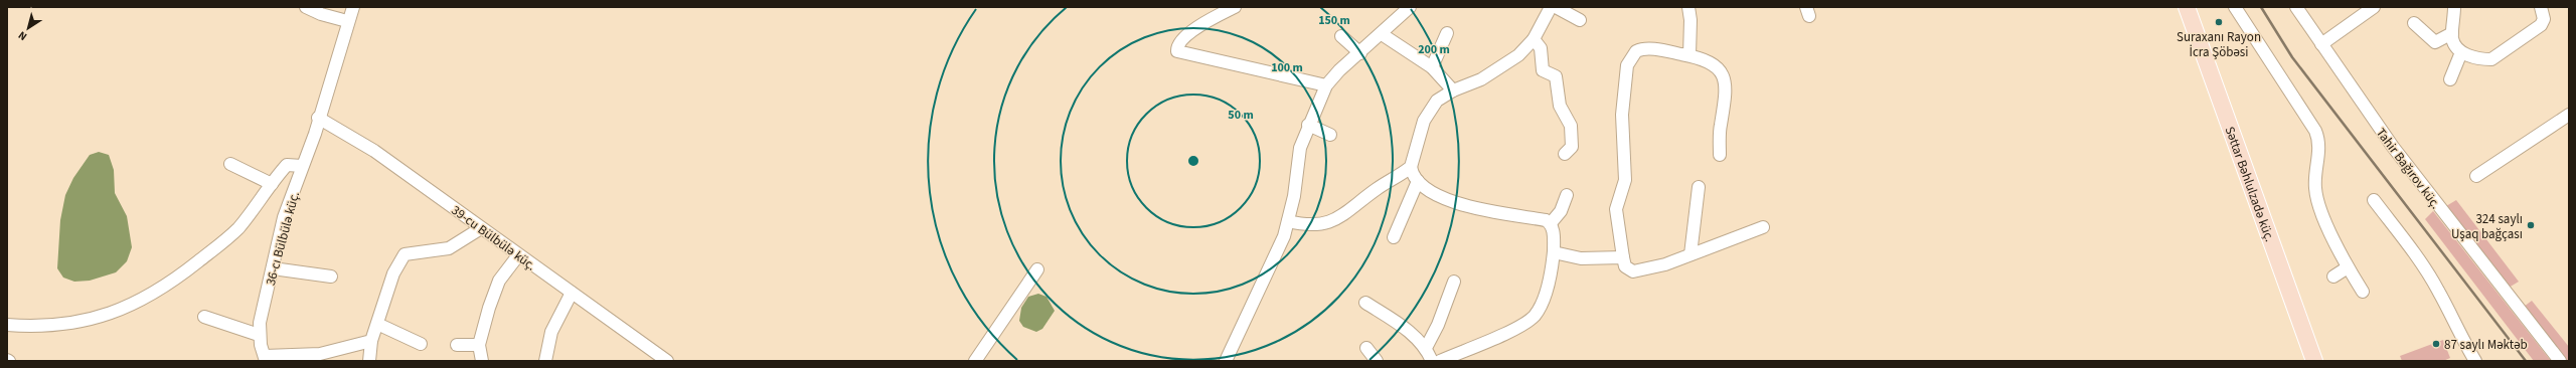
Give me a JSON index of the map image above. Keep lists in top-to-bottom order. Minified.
{"streets":{"main road":["Səttar Bəhlulzadə küç."],"street":["Tahir Bağırov küç.","39-cu Bülbülə küç.","36-cı Bülbülə küç."]},"crossings":[["39-cu Bülbülə küç.","36-cı Bülbülə küç."]],"places":["Suraxanı Rayon İcra Şöbəsi","324 saylı Uşaq bağçası","87 saylı Məktəb"],"north":"bottom left","rings":["150 m","200 m","100 m","50 m"]}
